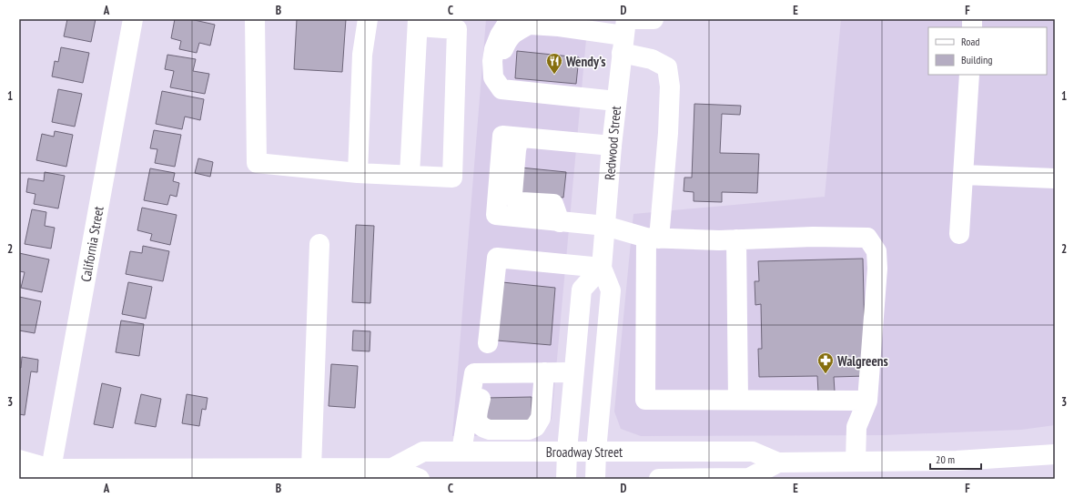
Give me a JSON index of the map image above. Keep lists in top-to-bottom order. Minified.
{"streets":{"main road":["Redwood Street","California Street","Broadway Street"]},"crossings":[["Redwood Street","Broadway Street"],["California Street","Broadway Street"]],"places":{"restaurant":["Wendy's"],"pharmacy":["Walgreens"]},"legend":["Road","Building"],"scale_bar":"20 m","grid":{"columns":["A","B","C","D","E","F"],"rows":["1","2","3"]}}
